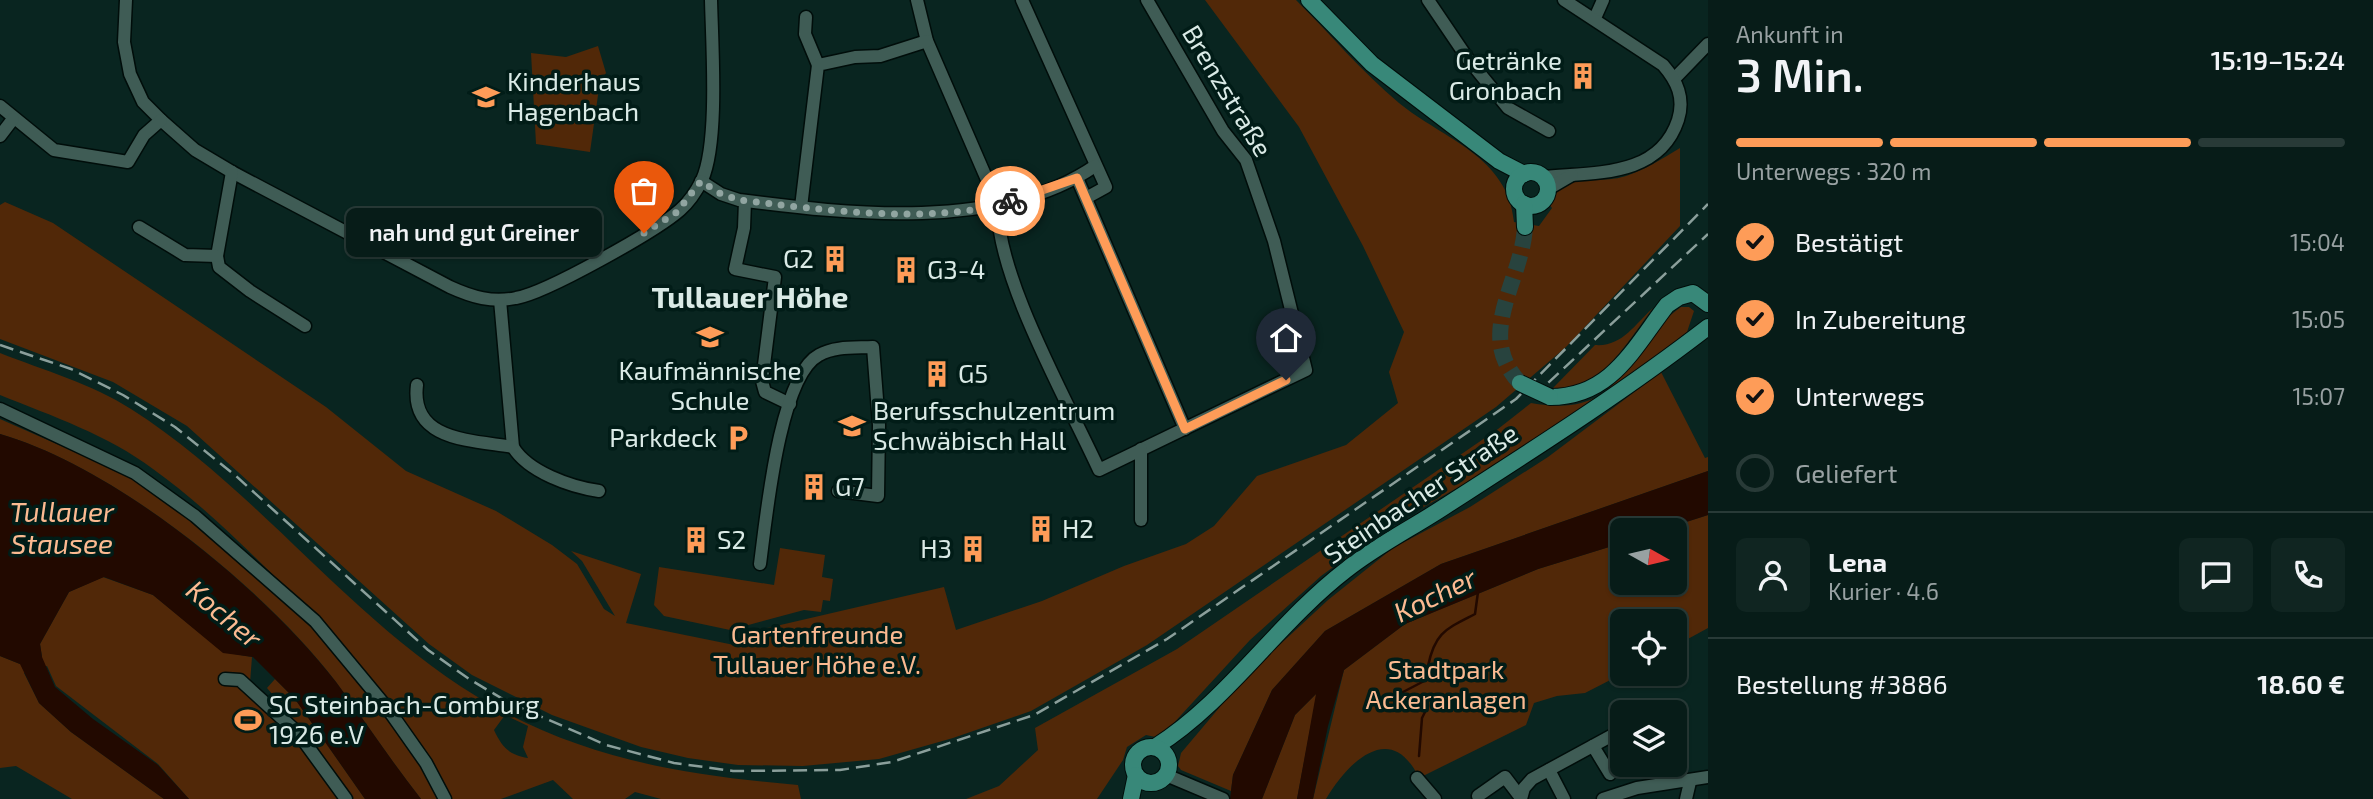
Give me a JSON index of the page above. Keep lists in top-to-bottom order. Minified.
{"streets":{"main road":["Steinbacher Straße"],"street":["Brenzstraße"]},"districts":["Tullauer Höhe"],"water":["Tullauer Stausee","Kocher"],"parks":["Gartenfreunde Tullauer Höhe e.V.","Stadtpark Ackeranlagen"],"places":{"building":["Getränke Gronbach","G2","G3-4","G5","G7","H2","S2","H3"],"school or university":["Kinderhaus Hagenbach","Kaufmännische Schule","Berufsschulzentrum Schwäbisch Hall"],"other":["nah und gut Greiner"],"parking":["Parkdeck"],"sports":["SC Steinbach-Comburg 1926 e.V"]},"north":"right","page":{"heading":["3 Min.","Ankunft in","15:19–15:24"],"panel":["Lena","Kurier · 4.6","Bestellung #3886","18.60 €"],"bar":"Unterwegs · 320 m","list":[["Bestätigt","15:04"],["In Zubereitung","15:05"],["Unterwegs","15:07"],"Geliefert"],"bubble":"nah und gut Greiner"}}
